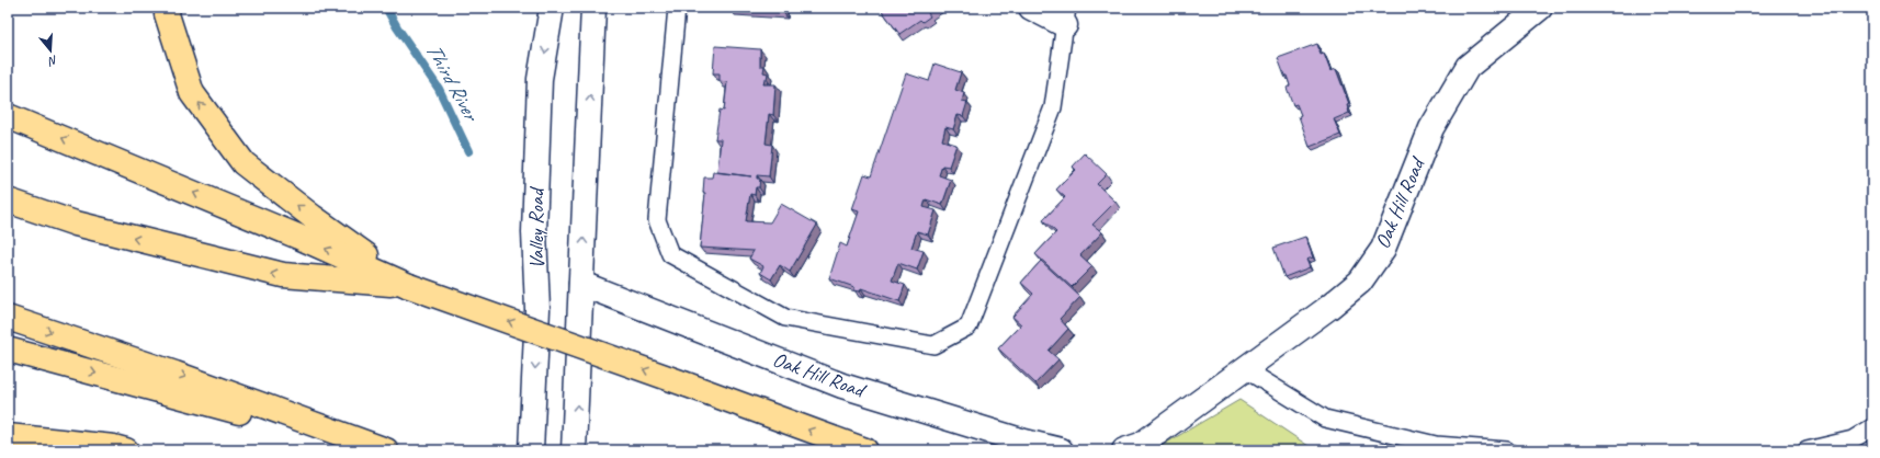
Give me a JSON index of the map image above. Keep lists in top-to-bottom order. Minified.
{"streets":{"street":["Oak Hill Road","Valley Road"]},"water":["Third River"],"north":"bottom"}
